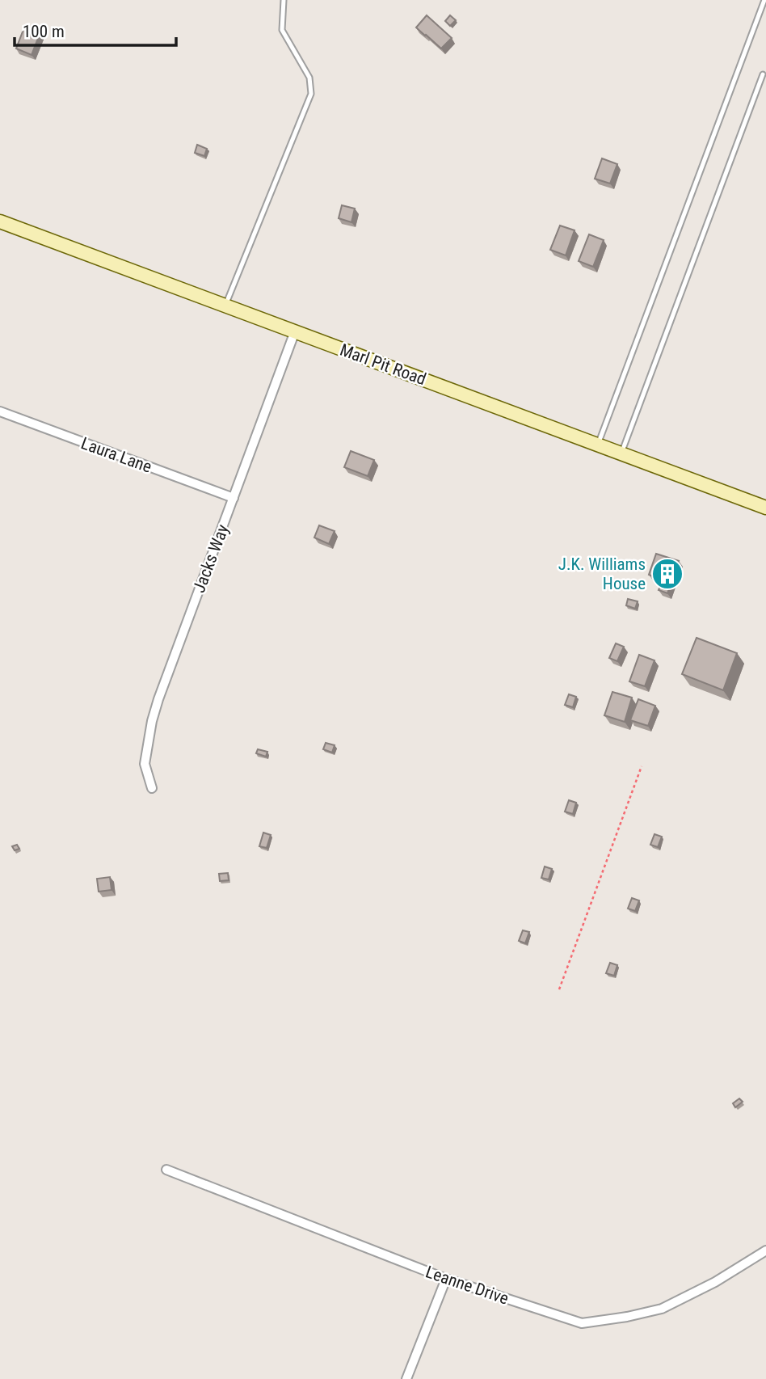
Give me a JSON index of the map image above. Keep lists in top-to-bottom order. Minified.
{"streets":{"street":["Marl Pit Road","Laura Lane","Jacks Way","Leanne Drive"]},"crossings":[["Marl Pit Road","Jacks Way"],["Laura Lane","Jacks Way"]],"places":{"building":["J.K. Williams House"]},"scale_bar":"100 m"}
